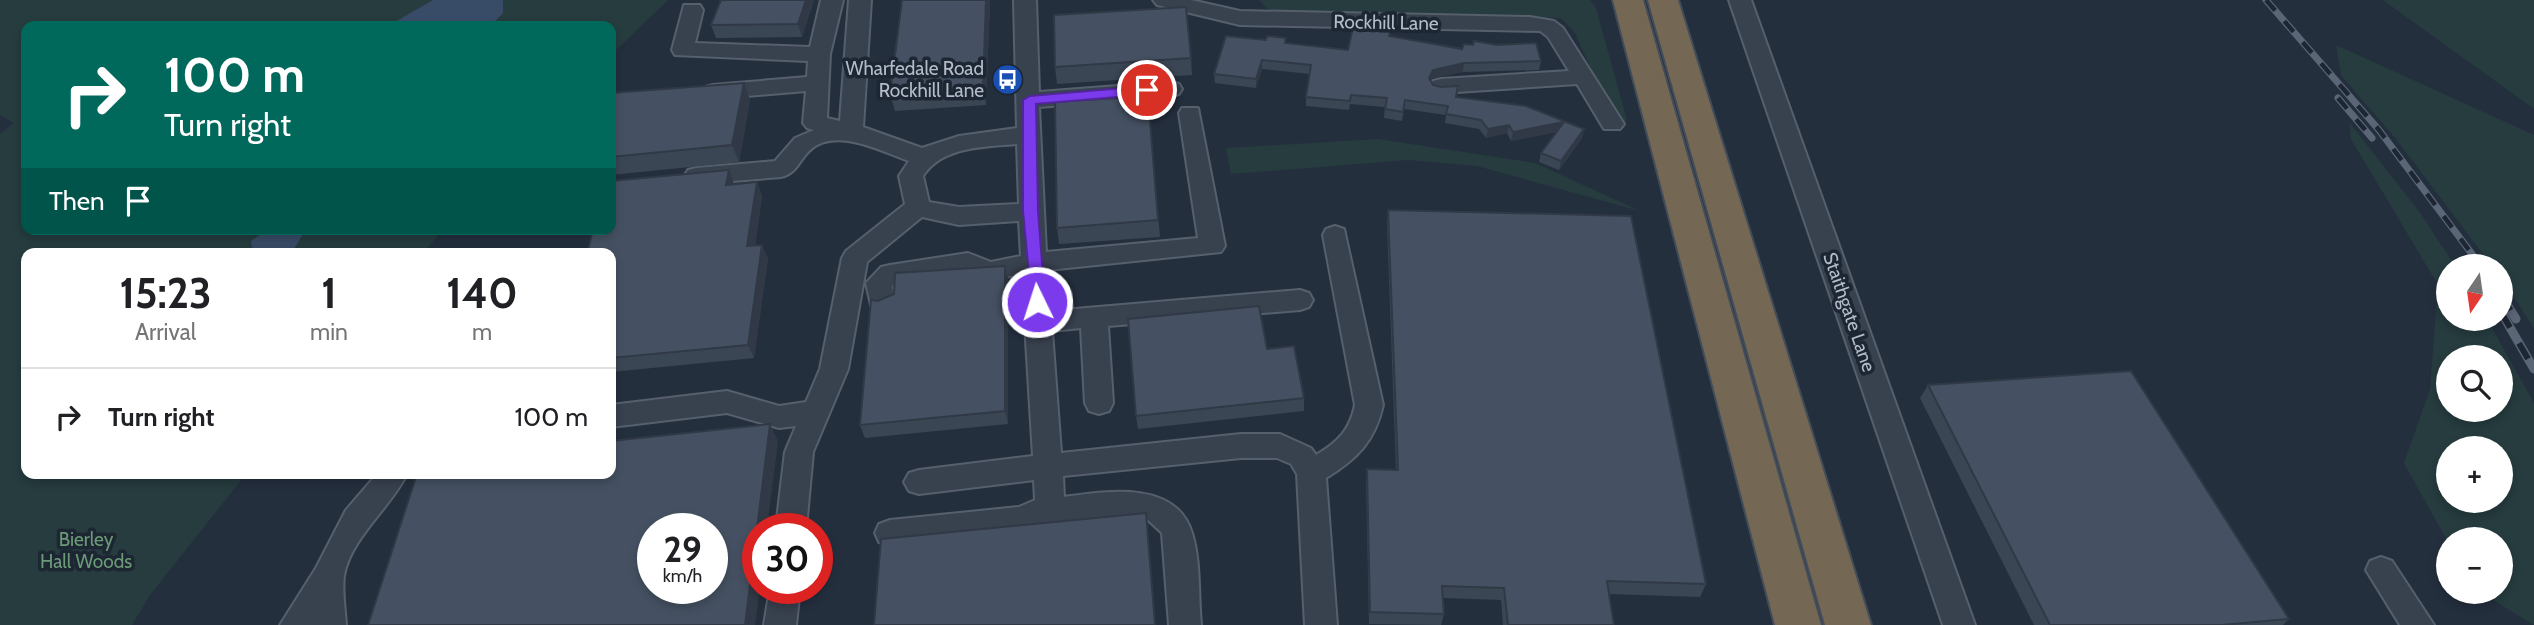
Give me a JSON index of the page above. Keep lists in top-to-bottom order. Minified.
{"streets":{"street":["Rockhill Lane","Staithgate Lane"]},"parks":["Bierley Hall Woods"],"places":{"bus stop":["Wharfedale Road Rockhill Lane"]},"north":"bottom","page":{"turn":["100 m","Turn right"],"then":"Then","eta":["15:23","Arrival","1","min","140","m"],"map_buttons":["+","−"],"list":[{"name":"Turn right","value":"100 m"}],"speed":"29 km/h","limit":"30"}}
